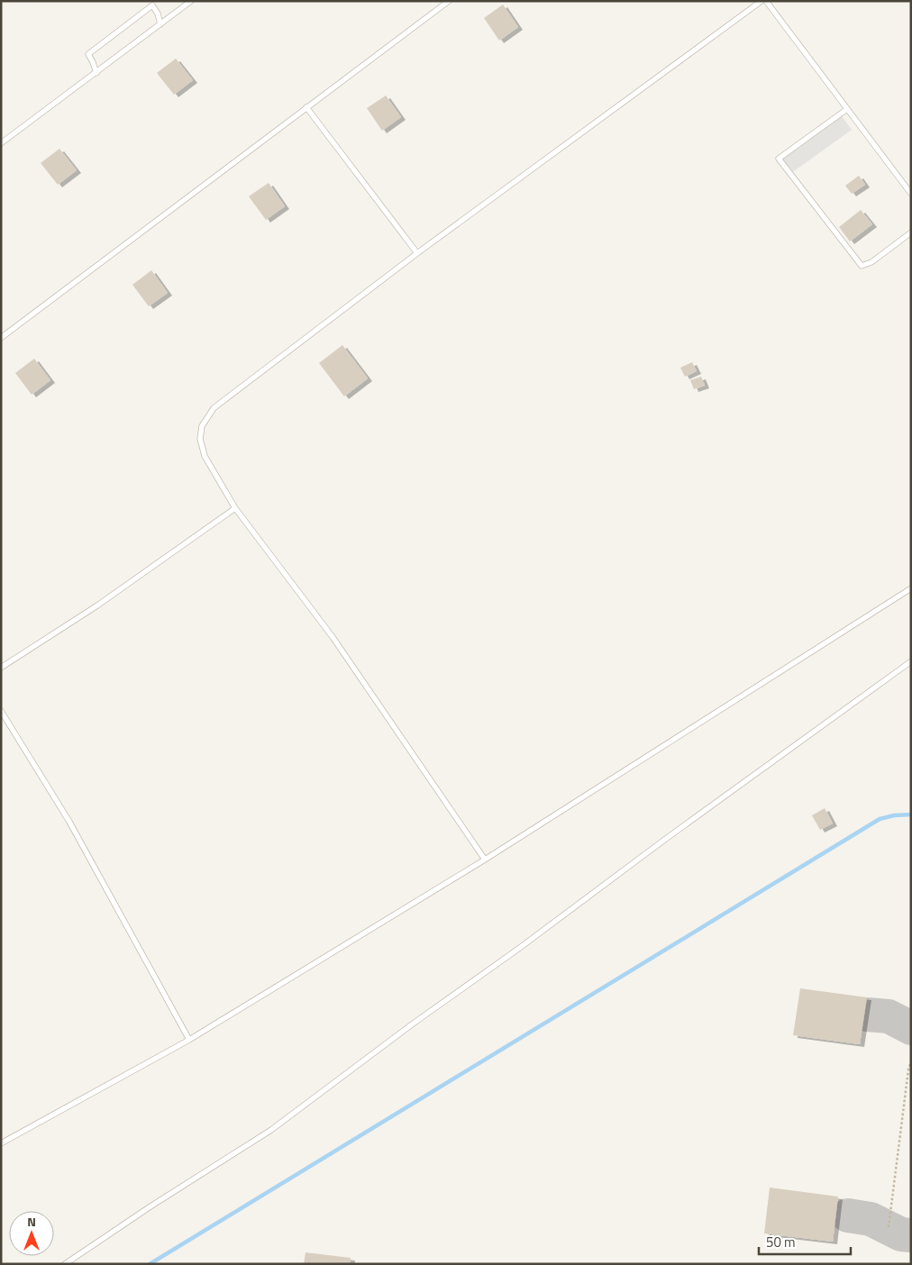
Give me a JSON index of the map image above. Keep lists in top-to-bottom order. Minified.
{"scale_bar":"50 m","north":"top"}
